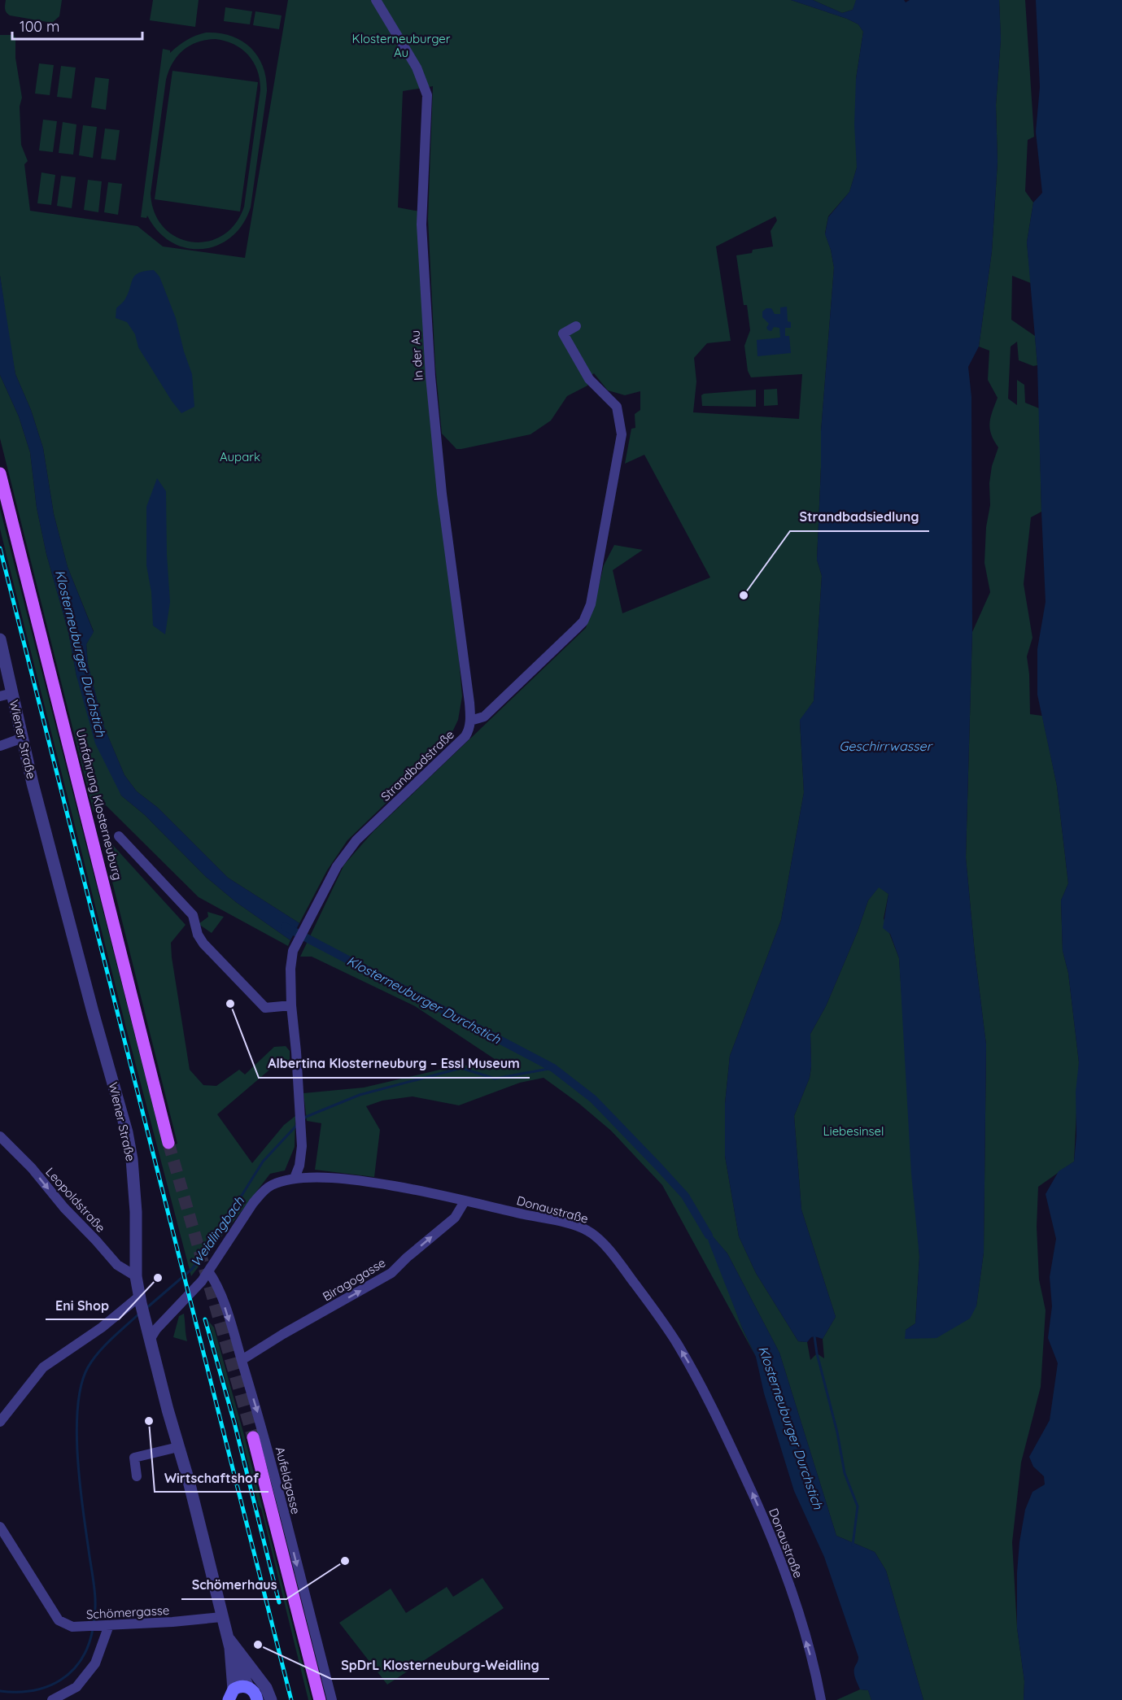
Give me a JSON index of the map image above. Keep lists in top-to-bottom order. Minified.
{"streets":{"main road":["Umfahrung Klosterneuburg"],"street":["In der Au","Wiener Straße","Strandbadstraße","Leopoldstraße","Donaustraße","Biragogasse","Aufeldgasse","Schömergasse"]},"crossings":[["In der Au","Strandbadstraße"],["Wiener Straße","Leopoldstraße"],["Wiener Straße","Donaustraße"],["Wiener Straße","Schömergasse"],["Strandbadstraße","Donaustraße"],["Donaustraße","Biragogasse"],["Donaustraße","Aufeldgasse"],["Biragogasse","Aufeldgasse"]],"one_way":["Leopoldstraße","Donaustraße","Biragogasse","Aufeldgasse"],"water":["Klosterneuburger Durchstich","Geschirrwasser","Weidlingbach"],"parks":["Klosterneuburger Au","Aupark","Liebesinsel"],"places":["Strandbadsiedlung","Albertina Klosterneuburg – Essl Museum","Eni Shop","Wirtschaftshof","Schömerhaus","SpDrL Klosterneuburg-Weidling"],"scale_bar":"100 m"}
